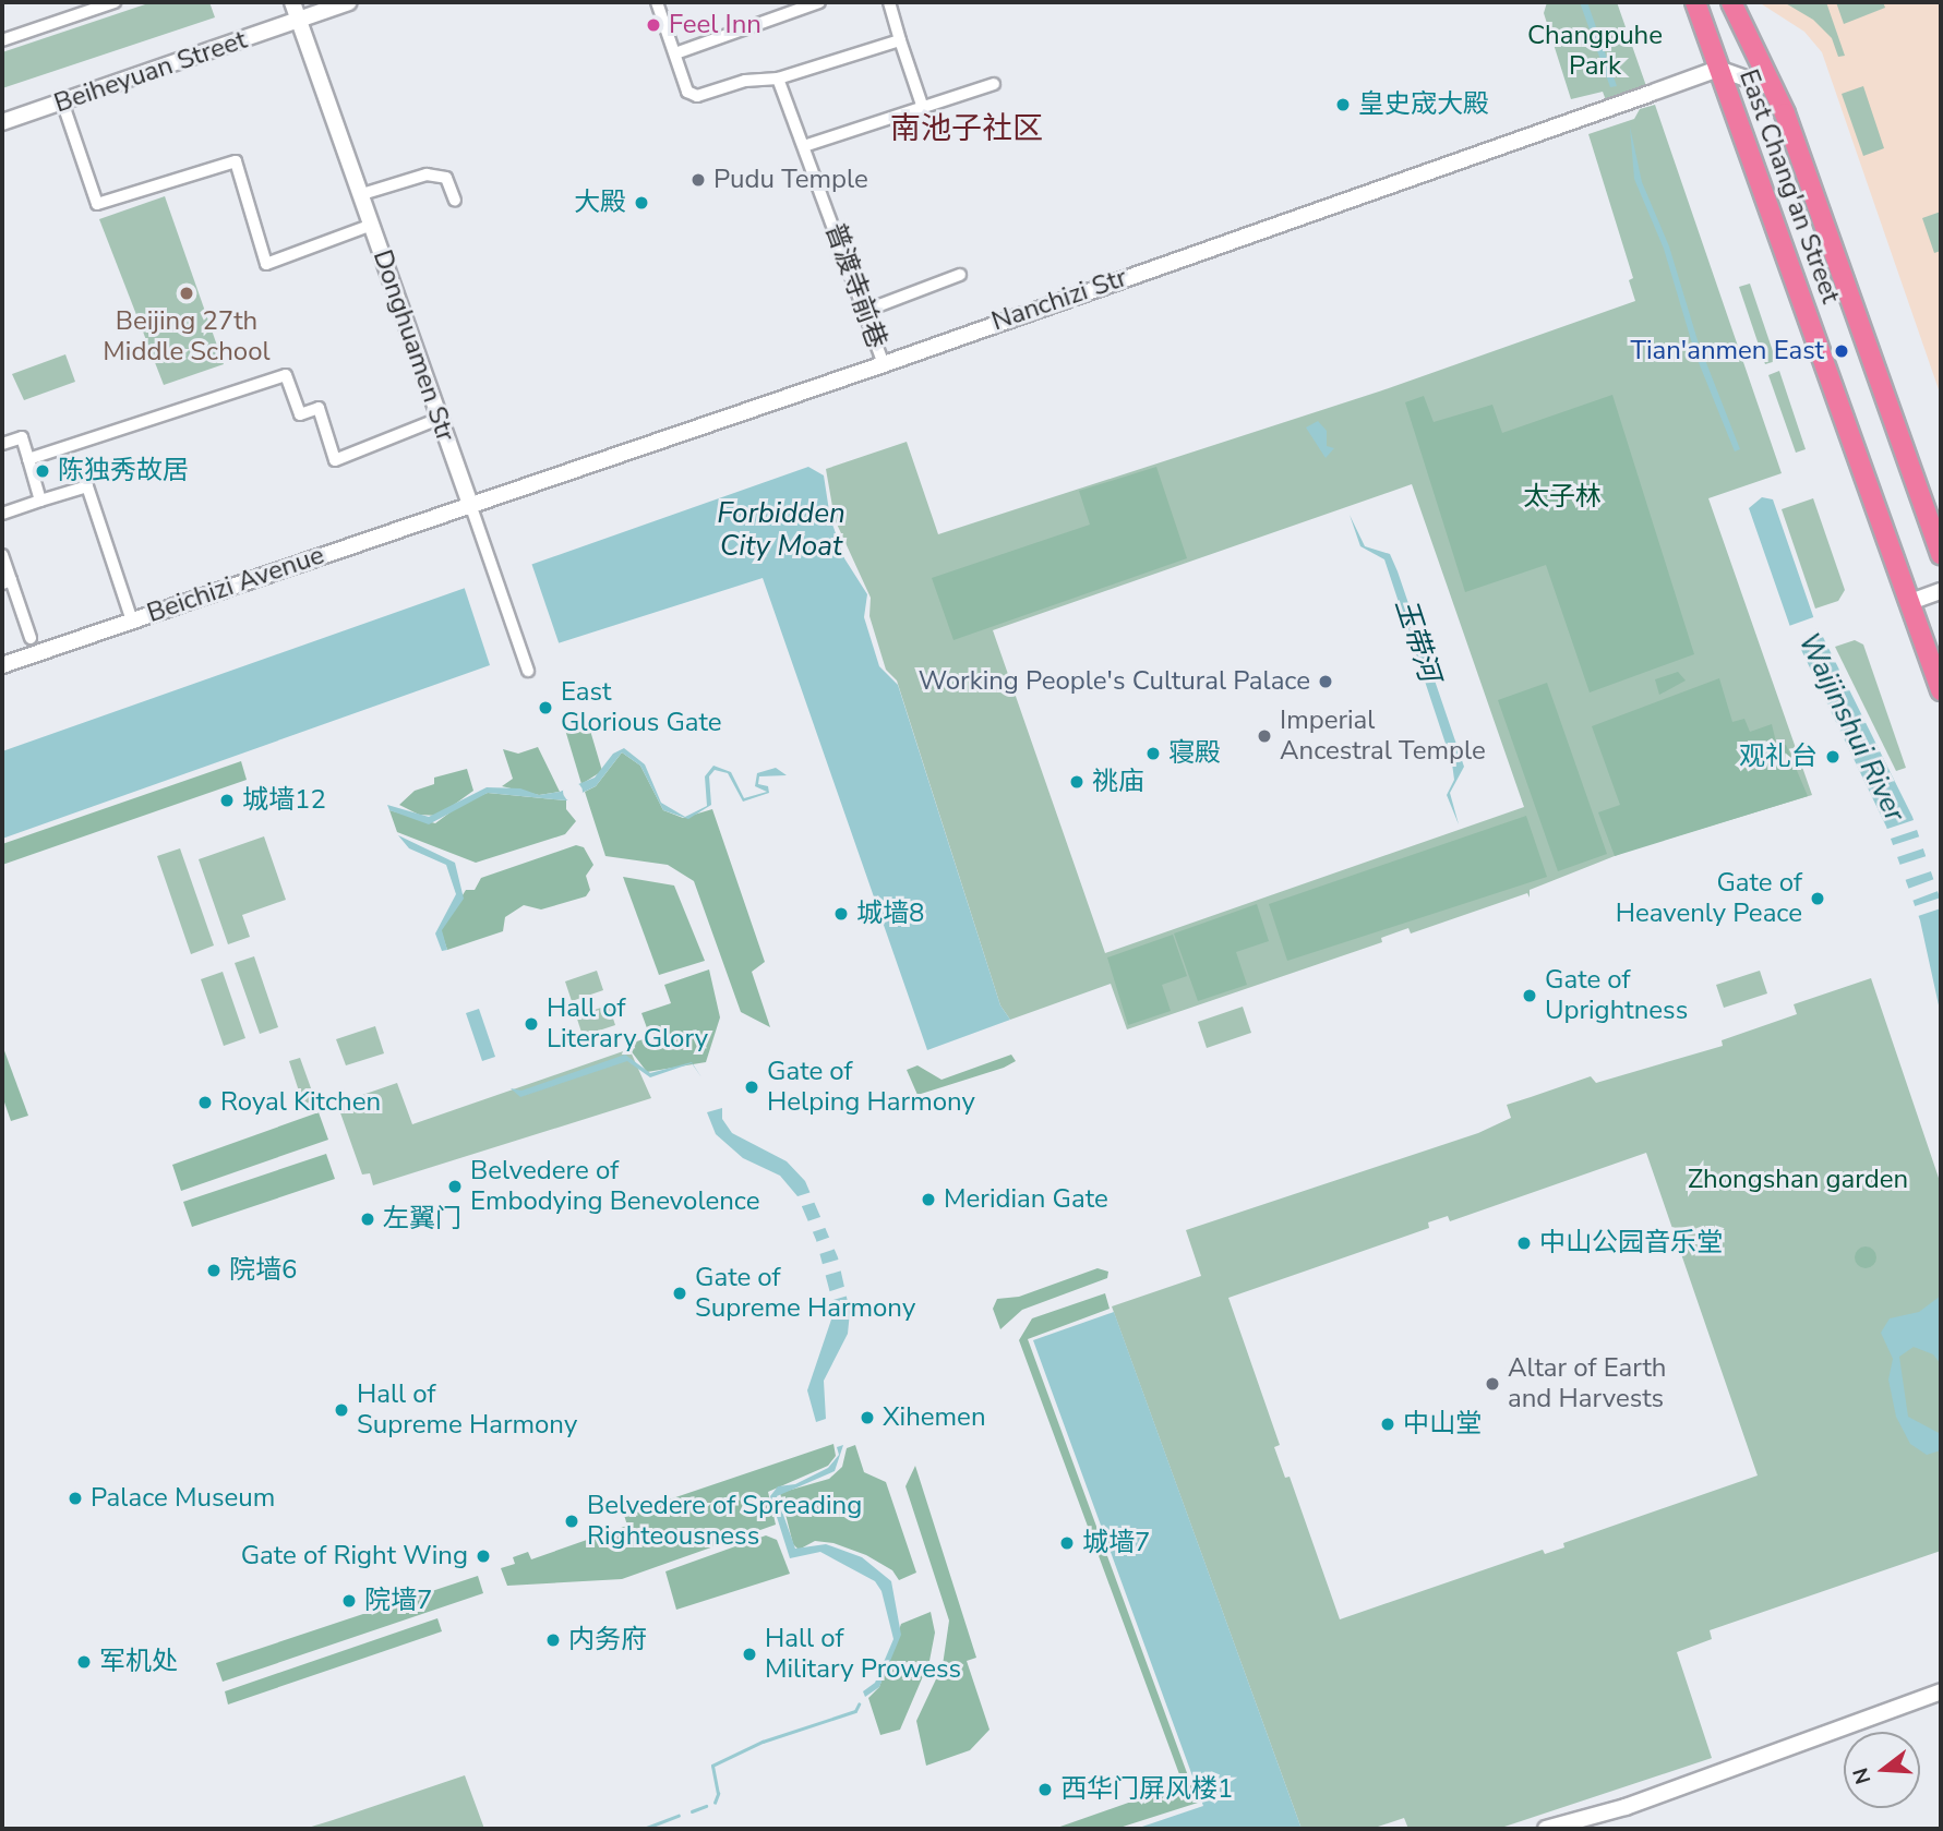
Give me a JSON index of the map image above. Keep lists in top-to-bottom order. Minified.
{"streets":{"highway":["East Chang'an Street"],"street":["Beiheyuan Street","普渡寺前巷","Nanchizi Str","Donghuamen Str","Beichizi Avenue"]},"crossings":[["Beiheyuan Street","Donghuamen Str"],["East Chang'an Street","Nanchizi Str"],["普渡寺前巷","Nanchizi Str"],["Nanchizi Str","Donghuamen Str"],["Nanchizi Str","Beichizi Avenue"],["Donghuamen Str","Beichizi Avenue"]],"districts":["南池子社区"],"water":["Forbidden City Moat","玉带河","Waijinshui River"],"parks":["Changpuhe Park","太子林","Zhongshan garden"],"places":["Feel Inn","皇史宬大殿","Pudu Temple","大殿","Beijing 27th Middle School","Tian'anmen East","陈独秀故居","Working People's Cultural Palace","East Glorious Gate","Imperial Ancestral Temple","寝殿","观礼台","祧庙","城墙12","Gate of Heavenly Peace","城墙8","Gate of Uprightness","Hall of Literary Glory","Gate of Helping Harmony","Royal Kitchen","Belvedere of Embodying Benevolence","Meridian Gate","左翼门","中山公园音乐堂","院墙6","Gate of Supreme Harmony","Altar of Earth and Harvests","Hall of Supreme Harmony","Xihemen","中山堂","Palace Museum","Belvedere of Spreading Righteousness","城墙7","Gate of Right Wing","院墙7","内务府","Hall of Military Prowess","军机处","西华门屏风楼1"],"north":"left"}
